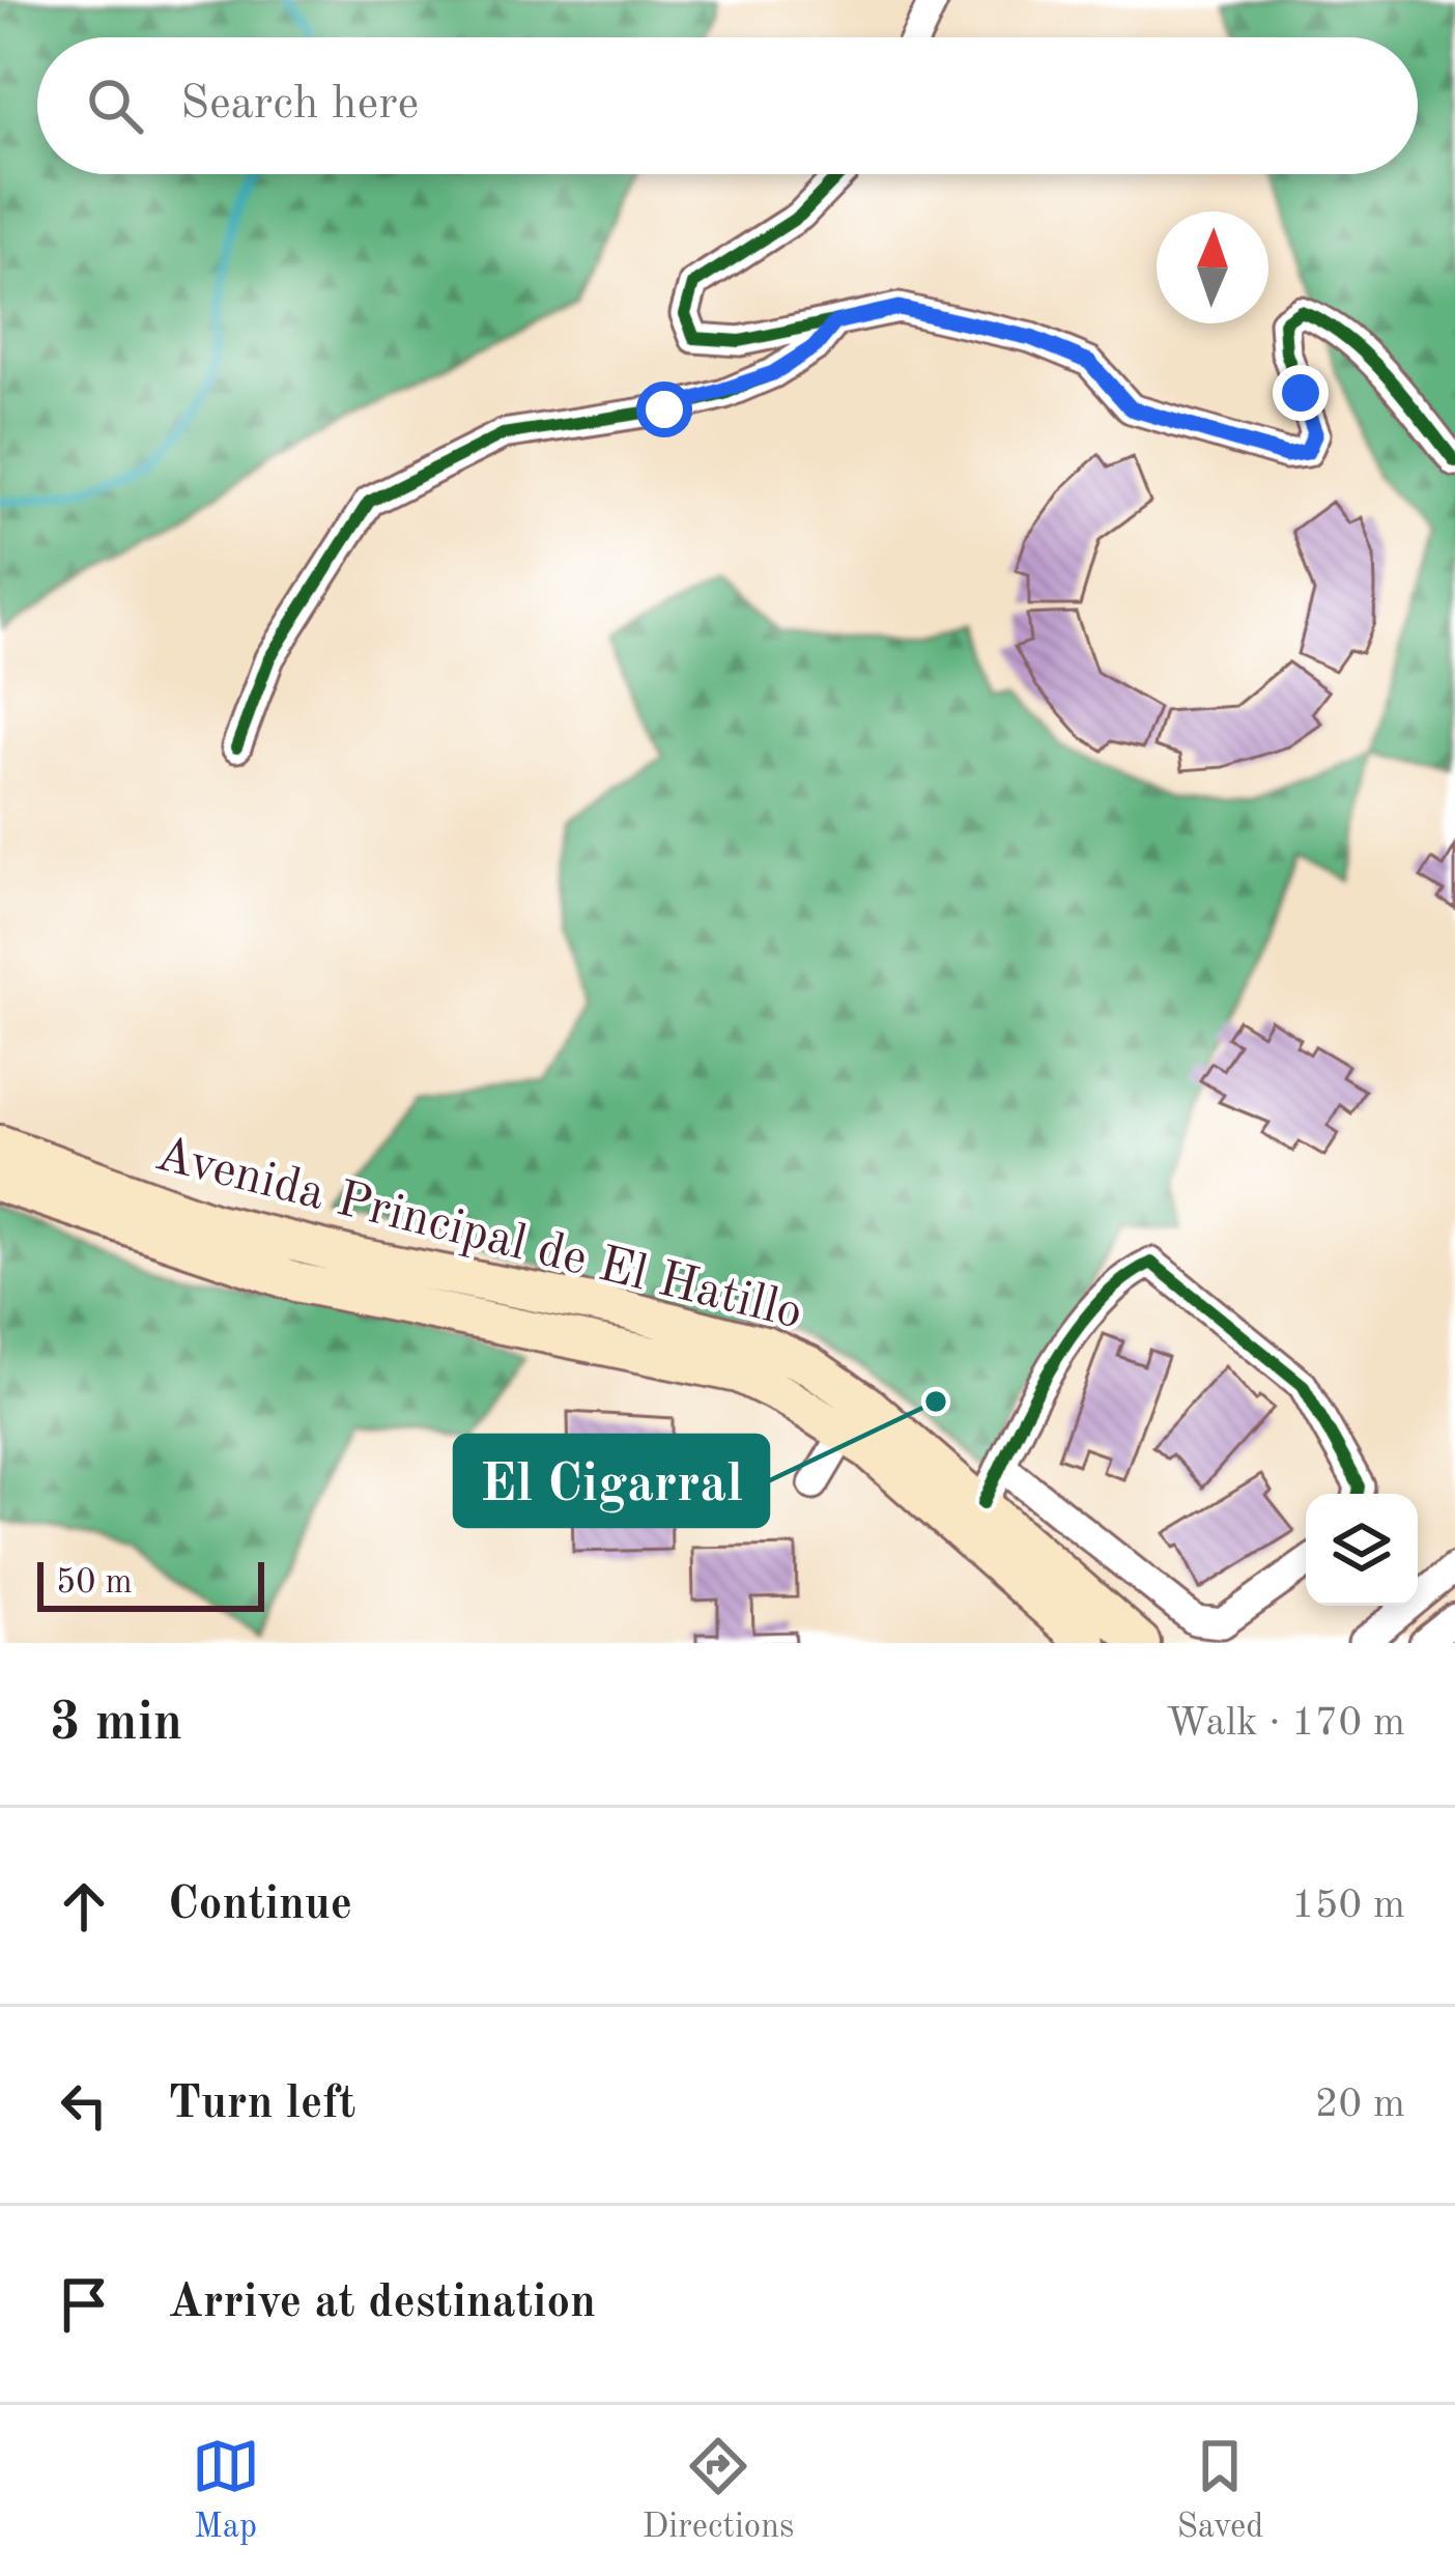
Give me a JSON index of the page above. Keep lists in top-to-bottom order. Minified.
{"streets":{"main road":["Avenida Principal de El Hatillo"]},"places":["El Cigarral"],"scale_bar":"50 m","north":"top","page":{"search":"Search here","scale":"50 m","heading":["3 min","Walk · 170 m"],"list":[["Continue","150 m"],["Turn left","20 m"],"Arrive at destination"],"nav":["Map","Directions","Saved"]}}
